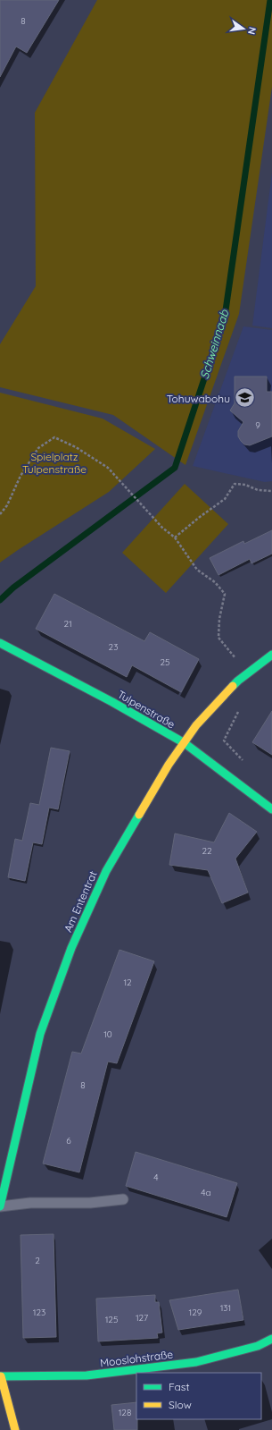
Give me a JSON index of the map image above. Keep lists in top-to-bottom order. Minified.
{"streets":{"street":["Tulpenstraße","Am Ententrat","Mooslohstraße"]},"crossings":[["Tulpenstraße","Am Ententrat"]],"water":["Schweinnaab"],"parks":["Spielplatz Tulpenstraße"],"places":{"school or university":["Tohuwabohu"]},"house_numbers":["8","9","21","23","25","22","12","10","8","6","4","4a","2","131","123","129","127","125","128"],"legend":["Fast","Slow"],"north":"right"}
